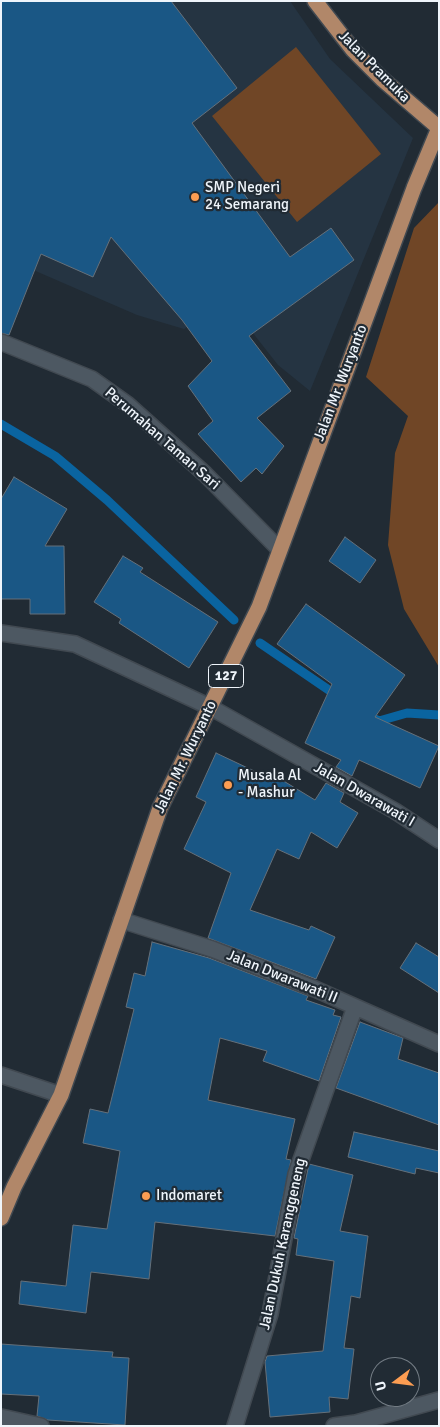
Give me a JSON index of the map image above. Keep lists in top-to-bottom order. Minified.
{"streets":{"main road":["Jalan Pramuka","Jalan Mr. Wuryanto","127"],"street":["Perumahan Taman Sari","Jalan Dwarawati I","Jalan Dwarawati II","Jalan Dukuh Karanggeneng"]},"crossings":[["Jalan Pramuka","Jalan Mr. Wuryanto"],["Jalan Mr. Wuryanto","Perumahan Taman Sari"],["Jalan Mr. Wuryanto","Jalan Dwarawati I"],["Jalan Mr. Wuryanto","Jalan Dwarawati II"],["Jalan Dwarawati II","Jalan Dukuh Karanggeneng"]],"places":["SMP Negeri 24 Semarang","Musala Al - Mashur","Indomaret"],"north":"left"}
